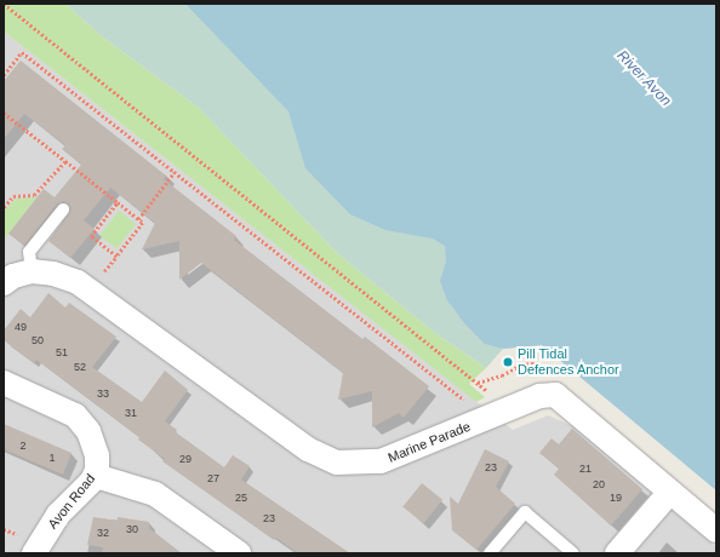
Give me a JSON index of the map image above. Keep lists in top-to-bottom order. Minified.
{"streets":{"street":["Marine Parade","Avon Road"]},"water":["River Avon"],"places":["Pill Tidal Defences Anchor"],"house_numbers":["49","50","51","52","33","31","2","1","29","23","21","27","20","25","19","23","30","32"]}
